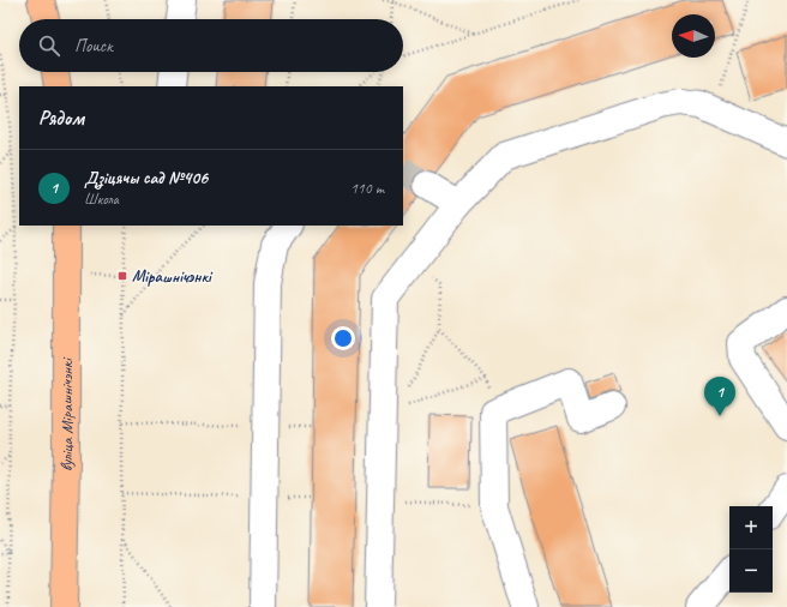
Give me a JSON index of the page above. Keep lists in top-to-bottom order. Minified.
{"streets":{"main road":["вуліца Мірашнічэнкі"]},"places":{"transit":["Мірашнічэнкі"]},"north":"left","page":{"search":"Поиск","heading":"Рядом","list":[{"mark":"1","name":"Дзіцячы сад №406","note":"Школа","value":"110 m"}],"pins":"1","map_buttons":["+","−"]}}
